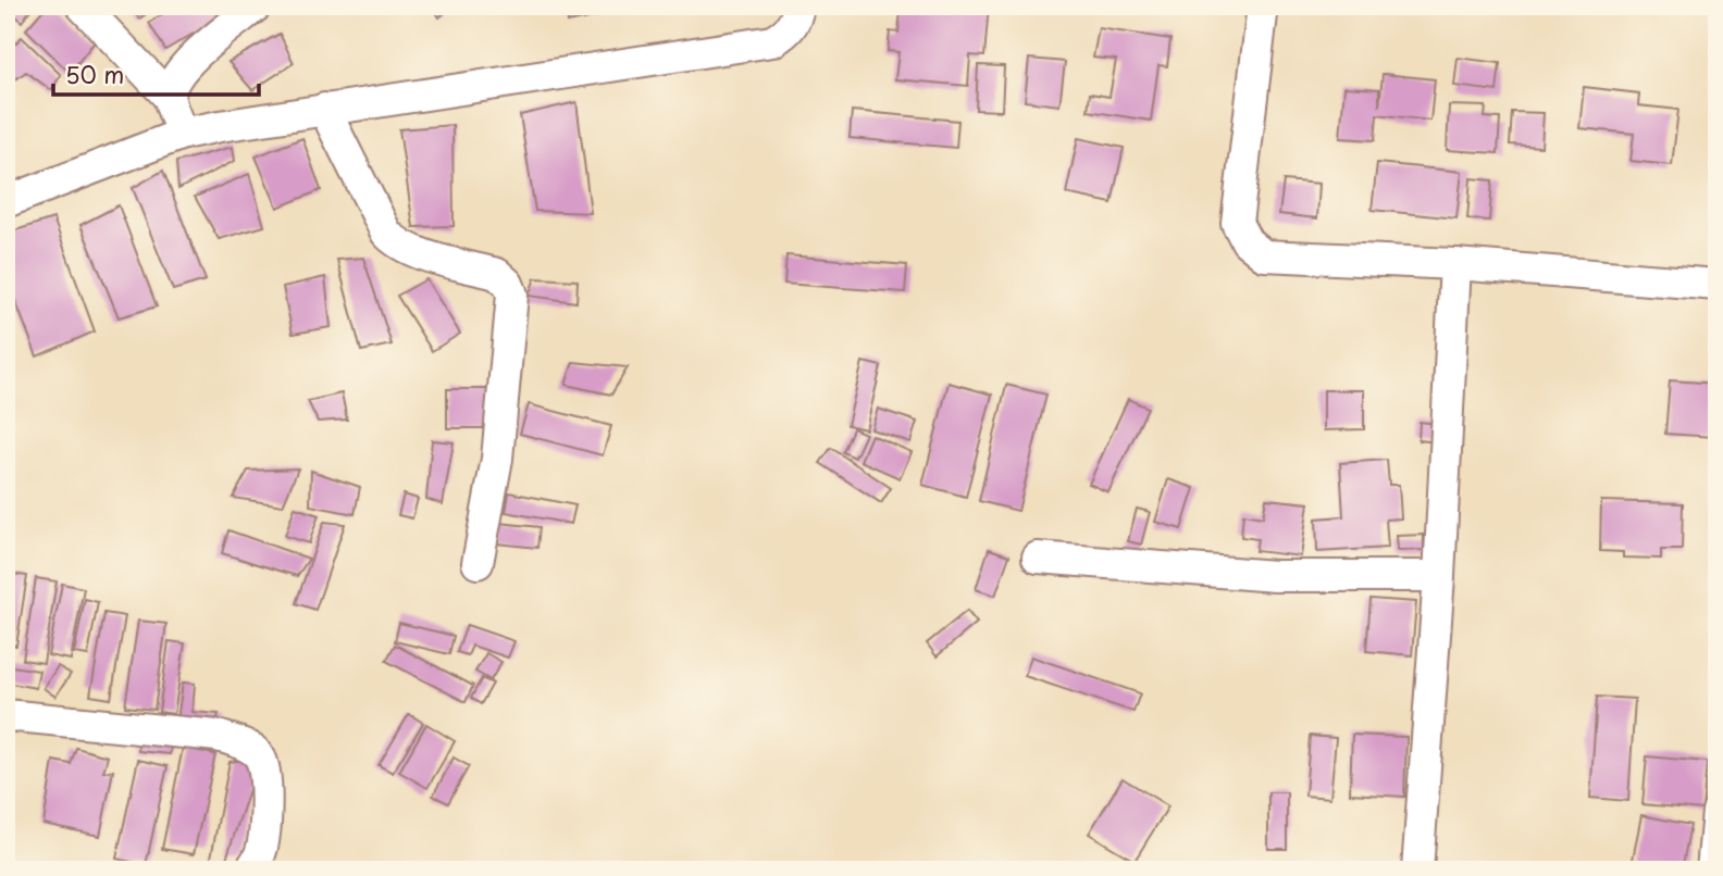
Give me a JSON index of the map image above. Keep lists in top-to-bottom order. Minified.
{"scale_bar":"50 m"}
